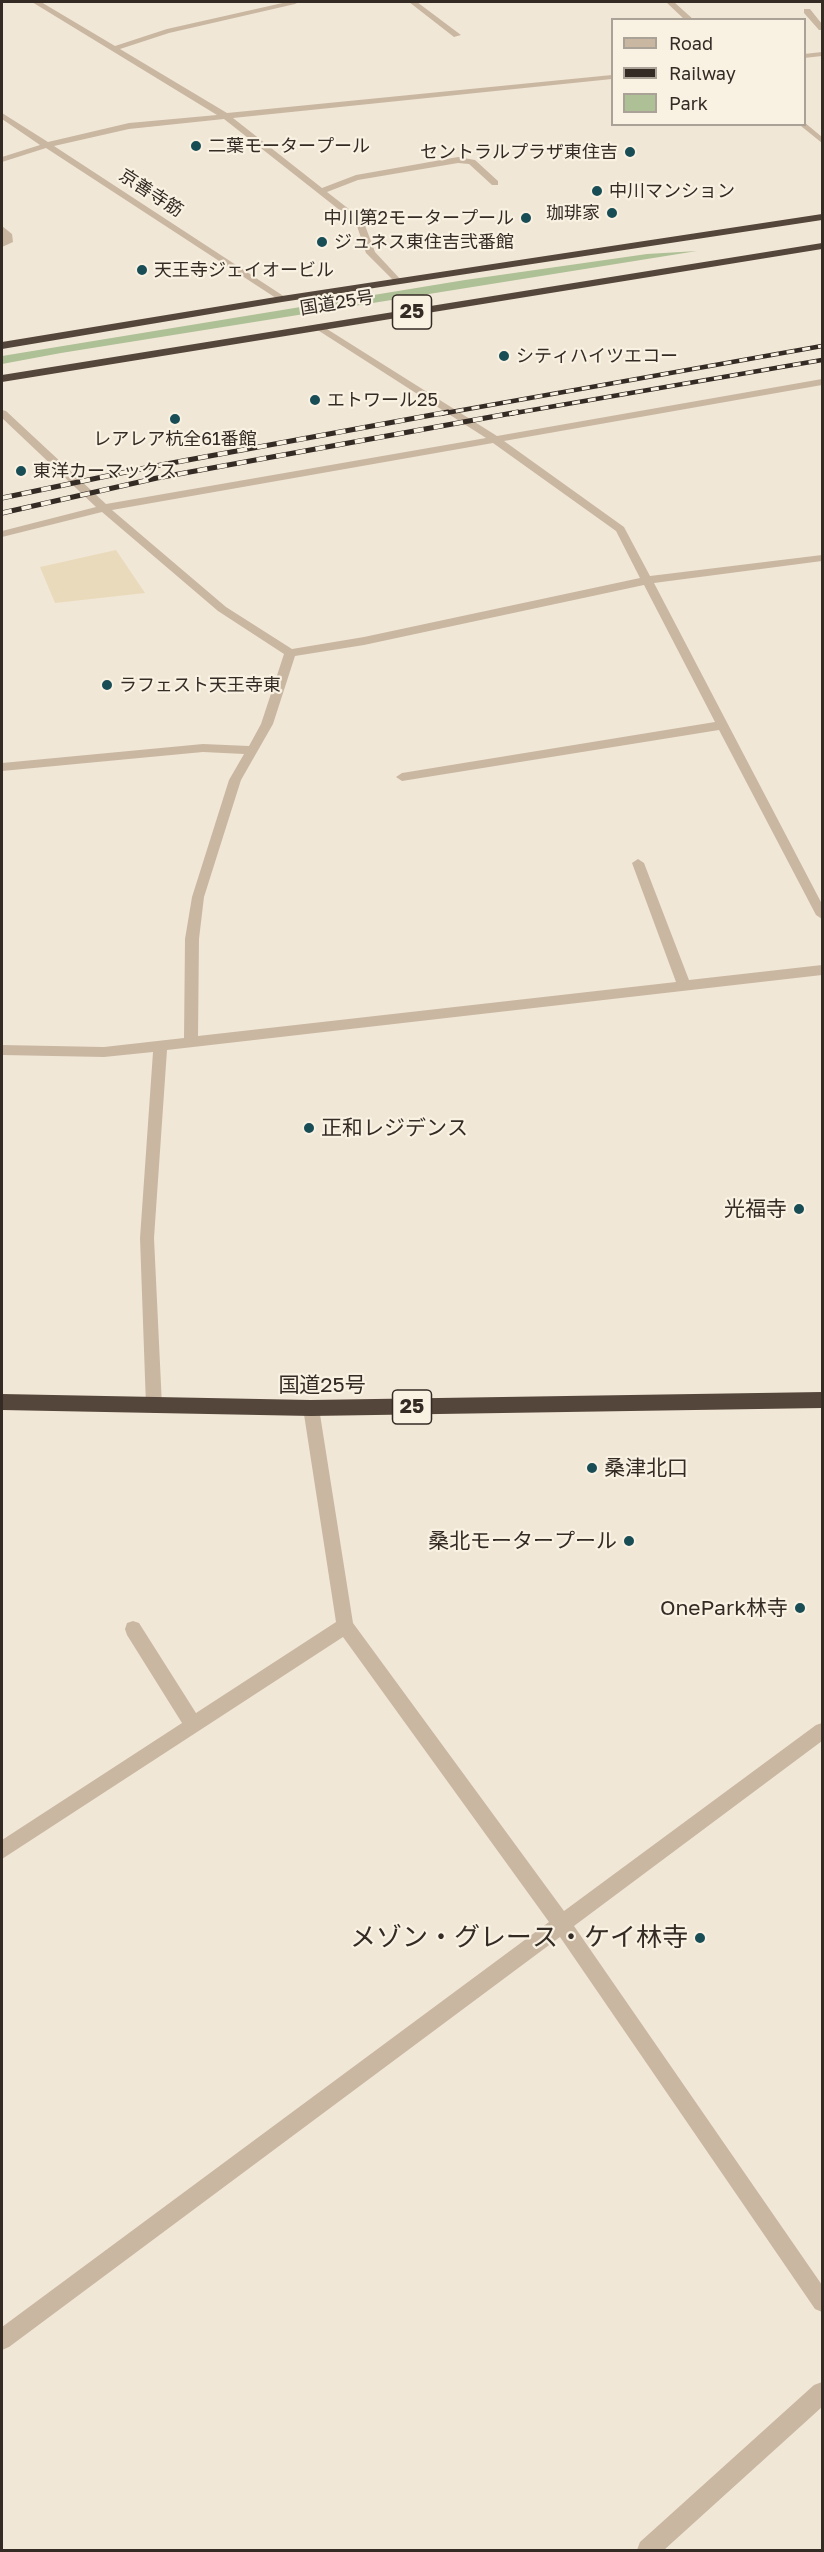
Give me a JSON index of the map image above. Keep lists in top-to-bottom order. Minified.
{"streets":{"highway":["国道25号","25"],"street":["京善寺筋"]},"crossings":[["京善寺筋","国道25号"]],"places":["二葉モータープール","セントラルプラザ東住吉","中川マンション","珈琲家","中川第2モータープール","ジュネス東住吉弐番館","天王寺ジェイオービル","シティハイツエコー","エトワール25","レアレア杭全61番館","東洋カーマックス","ラフェスト天王寺東","正和レジデンス","光福寺","桑津北口","桑北モータープール","OnePark林寺","メゾン・グレース・ケイ林寺"],"legend":["Road","Railway","Park"]}
